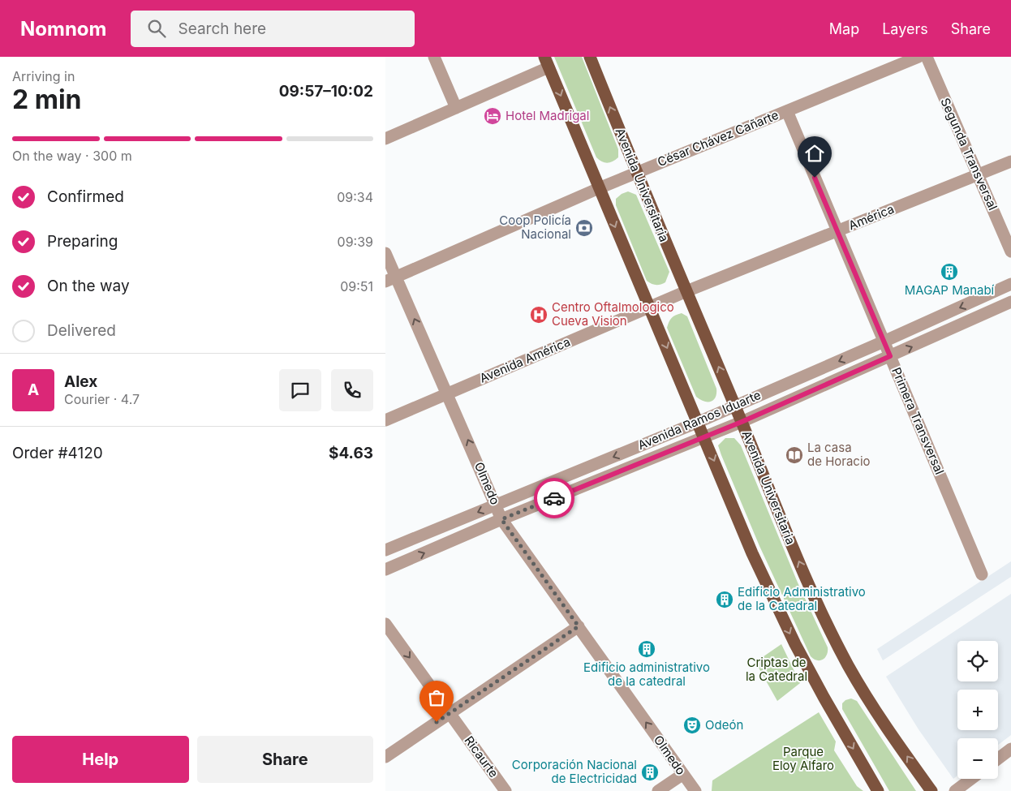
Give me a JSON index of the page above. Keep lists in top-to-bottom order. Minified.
{"streets":{"main road":["Avenida Universitaria"],"street":["César Chávez Cañarte","Segunda Transversal","América","Avenida América","Avenida Ramos Iduarte","Primera Transversal","Olmedo","Ricaurte"]},"crossings":[["César Chávez Cañarte","Avenida Universitaria"],["César Chávez Cañarte","Primera Transversal"],["César Chávez Cañarte","Olmedo"],["Segunda Transversal","América"],["Avenida Universitaria","América"],["Avenida Universitaria","Avenida América"],["Avenida Universitaria","Avenida Ramos Iduarte"],["América","Avenida América"],["América","Primera Transversal"],["Avenida América","Olmedo"],["Avenida Ramos Iduarte","Primera Transversal"],["Avenida Ramos Iduarte","Olmedo"]],"one_way":["Olmedo","Ricaurte"],"parks":["Criptas de la Catedral","Parque Eloy Alfaro"],"places":{"hotel":["Hotel Madrigal"],"bank":["Coop Policía Nacional"],"building":["MAGAP Manabí","Edificio Administrativo de la Catedral","Edificio administrativo de la catedral","Corporación Nacional de Electricidad"],"hospital":["Centro Oftalmologico Cueva Vision"],"library":["La casa de Horacio"],"theatre":["Odeón"]},"page":{"header":"Nomnom","search":"Search here","nav":["Map","Layers","Share"],"heading":["2 min","Arriving in","09:57–10:02"],"panel":["Alex","Courier · 4.7","Order #4120","$4.63"],"bar":"On the way · 300 m","list":[["Confirmed","09:34"],["Preparing","09:39"],["On the way","09:51"],"Delivered"],"round":"A","map_buttons":["+","−"],"buttons":["Help","Share"]}}
